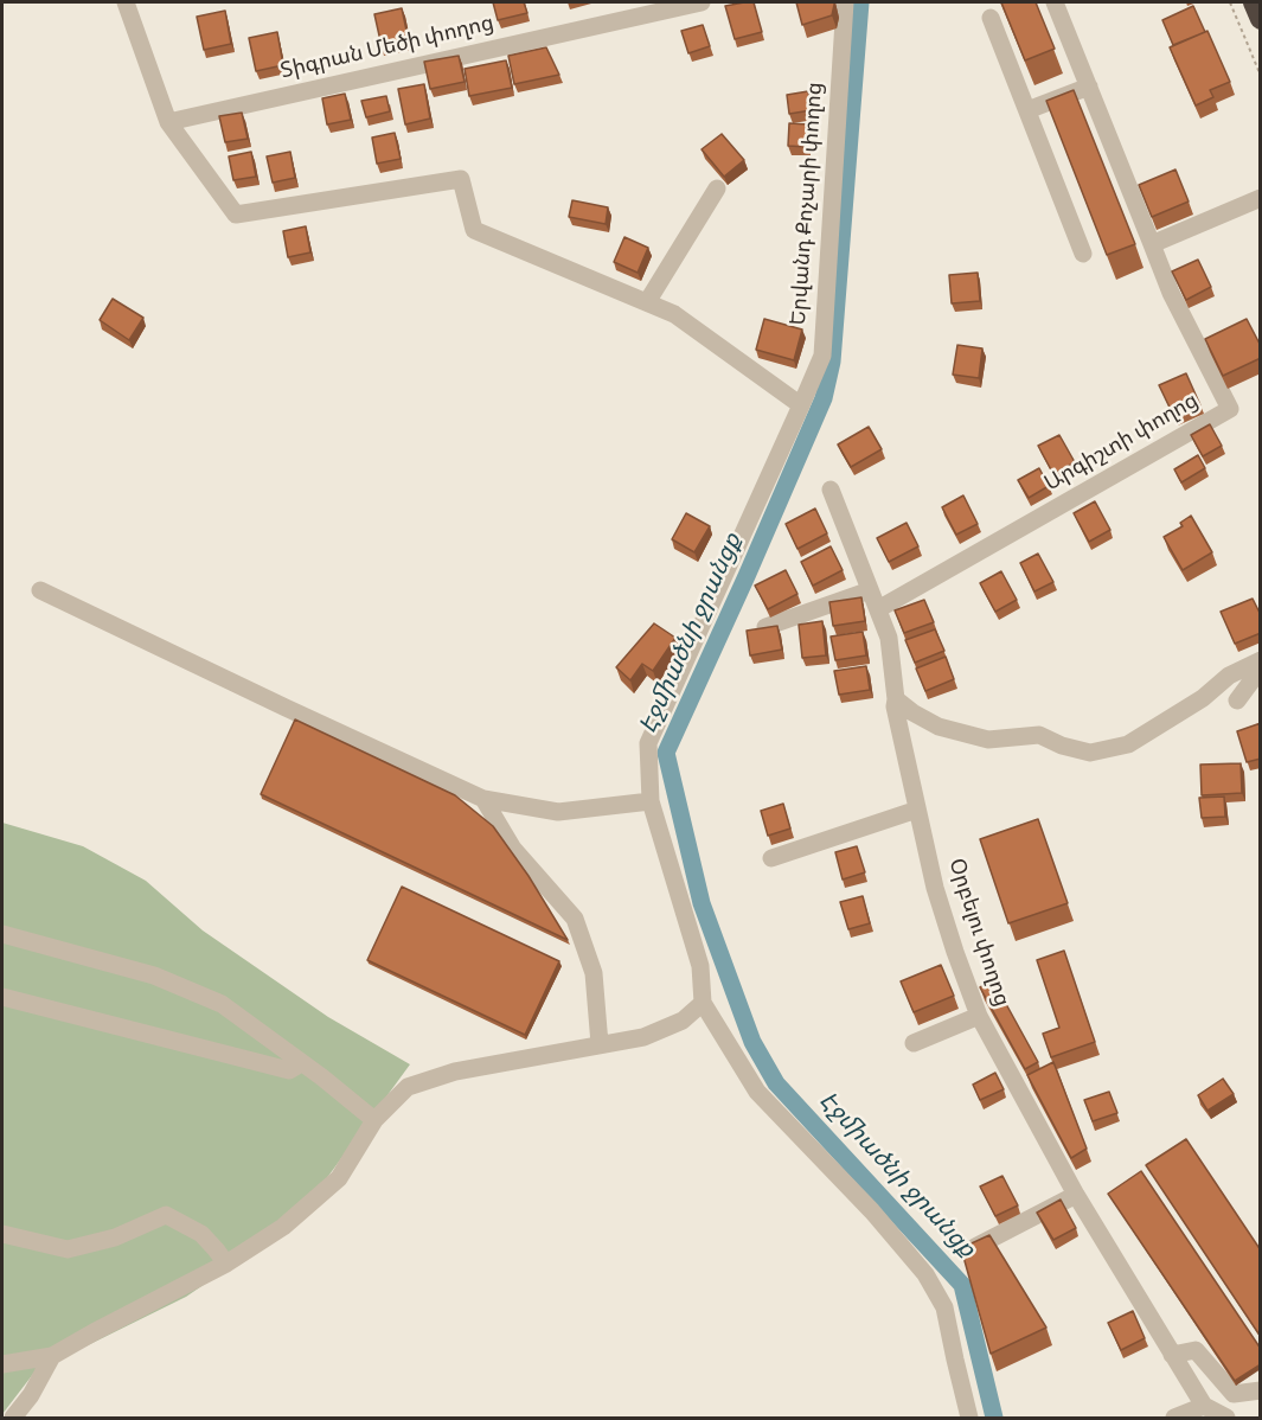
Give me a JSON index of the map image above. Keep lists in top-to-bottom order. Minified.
{"streets":{"street":["Տիգրան Մեծի փողոց","Երվանդ Քոչարի փողոց","Արգիշտի փողոց","Օրբելու փողոց"]},"crossings":[["Արգիշտի փողոց","Օրբելու փողոց"]],"water":["Էջմիածնի ջրանցք"]}
